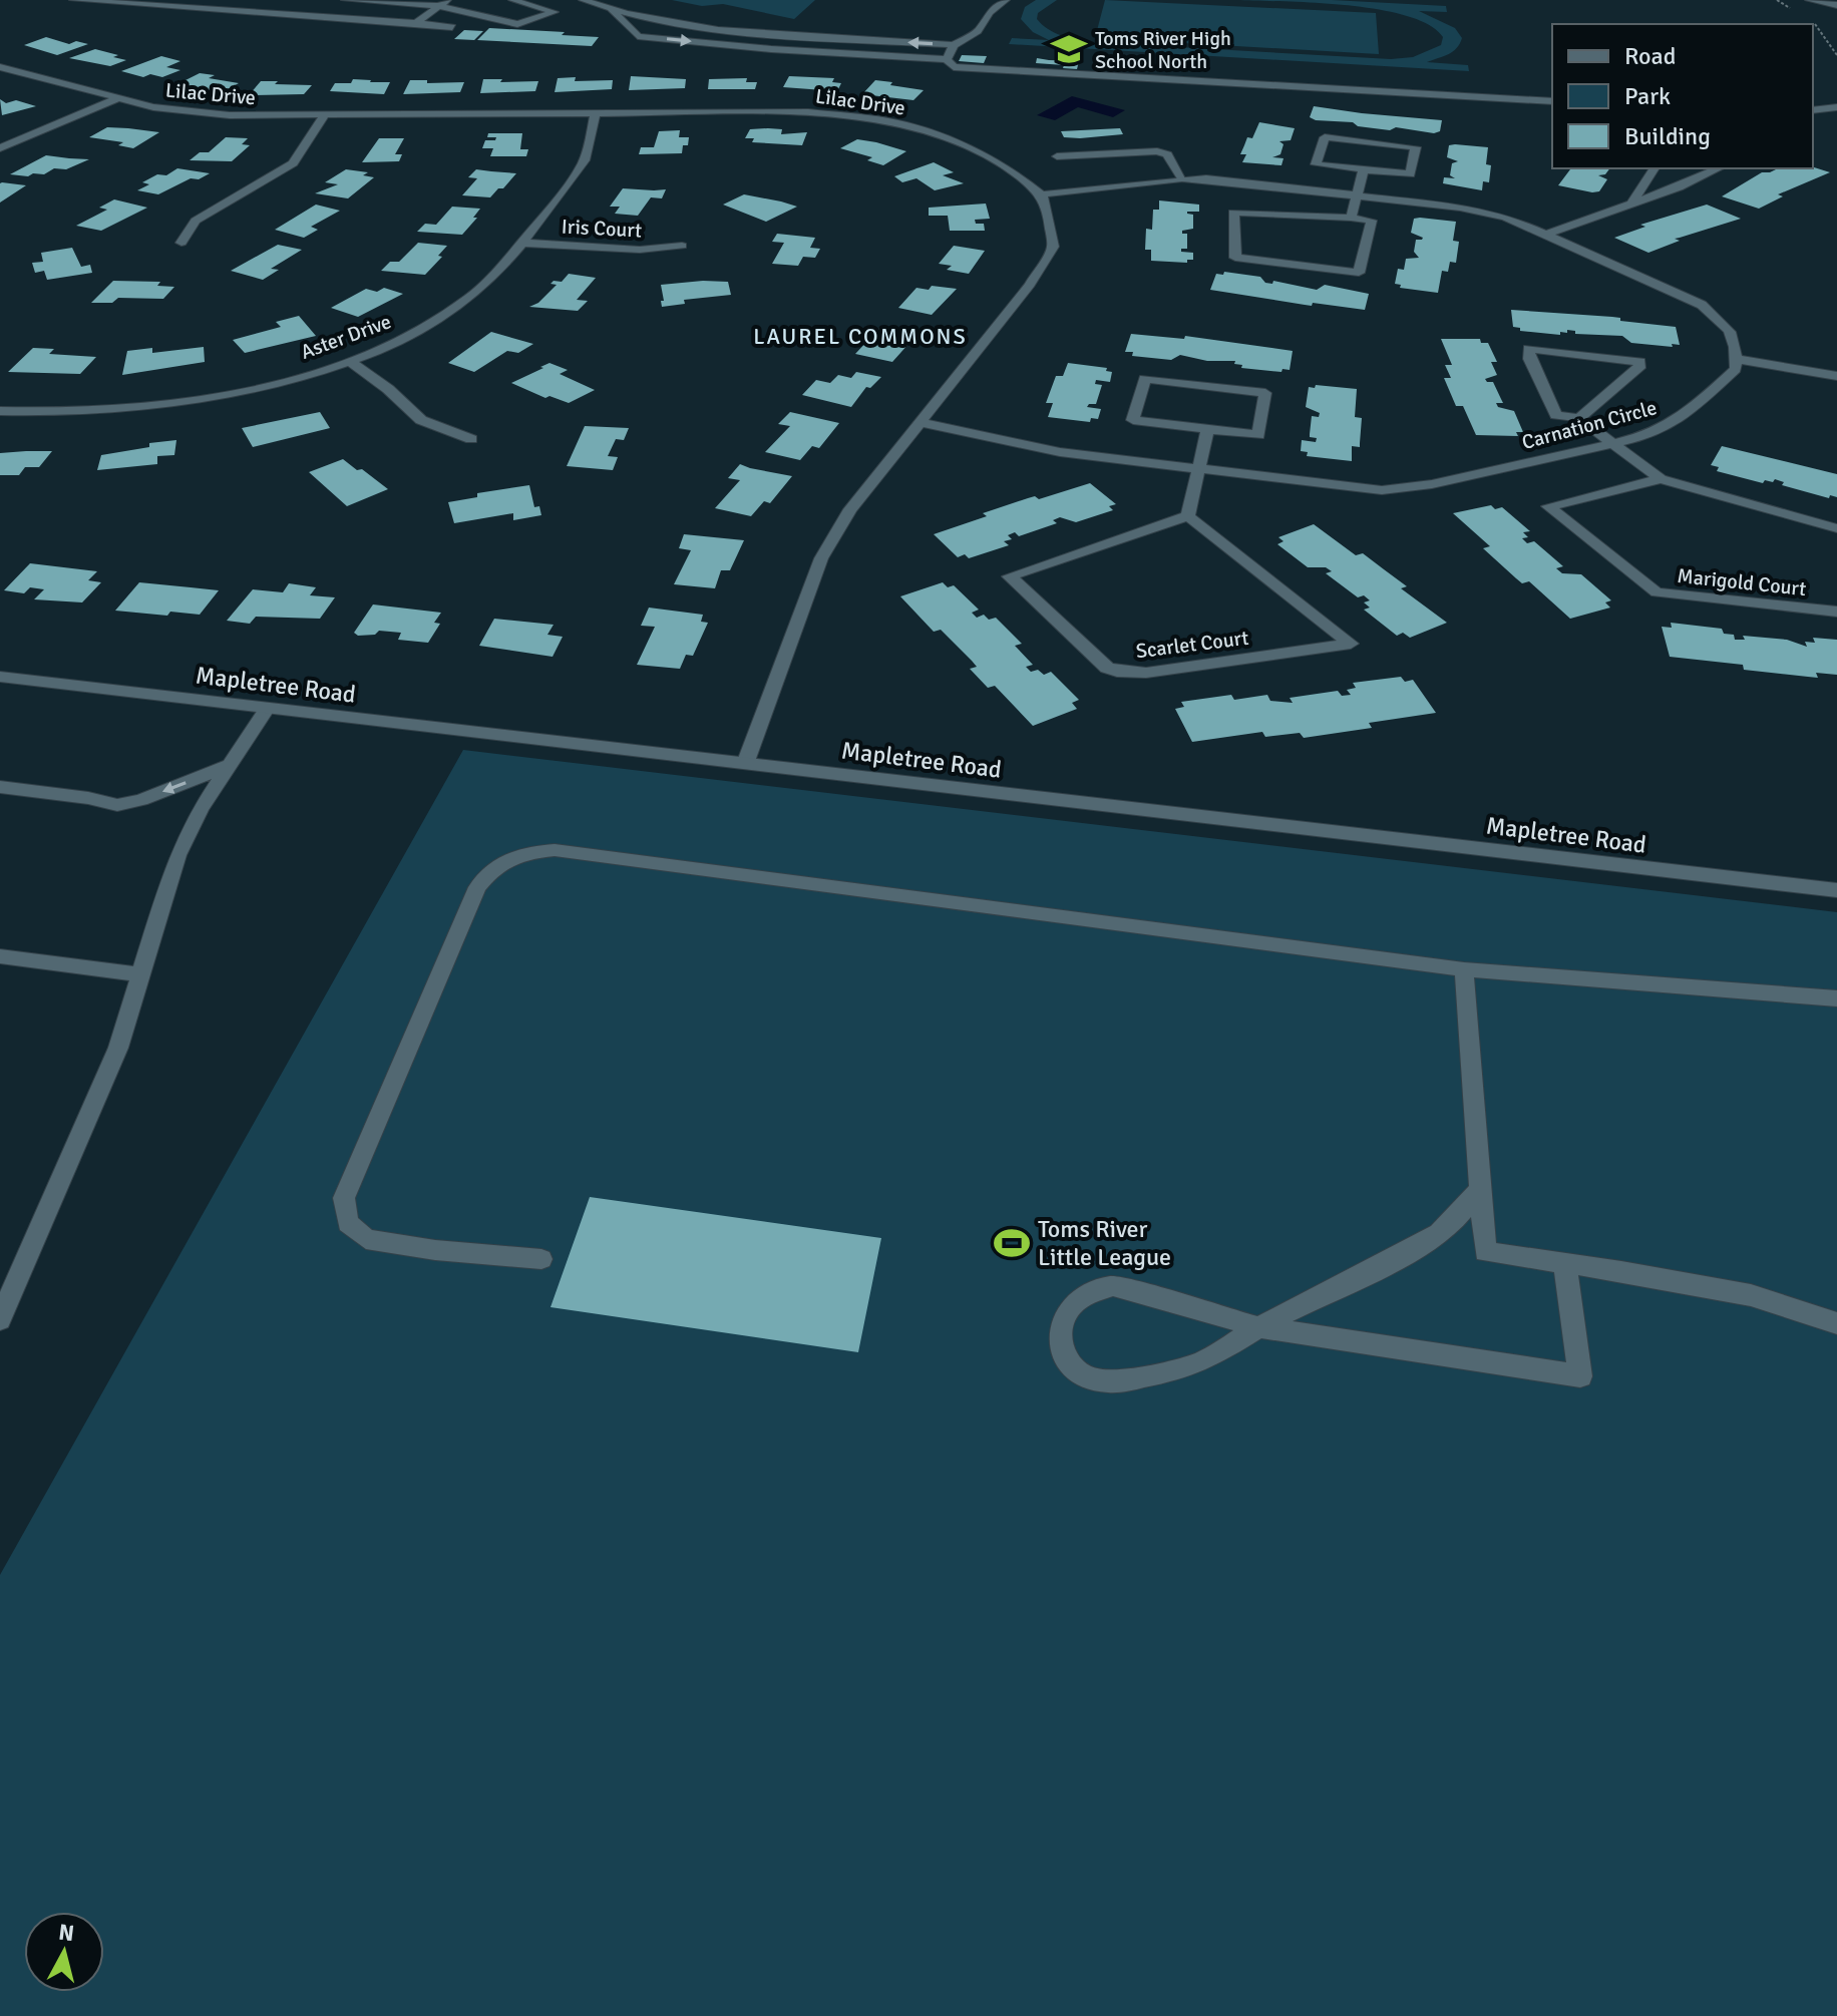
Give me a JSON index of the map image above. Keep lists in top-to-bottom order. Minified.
{"streets":{"street":["Lilac Drive","Iris Court","Aster Drive","Carnation Circle","Marigold Court","Scarlet Court","Mapletree Road"]},"crossings":[["Lilac Drive","Aster Drive"],["Iris Court","Aster Drive"],["Carnation Circle","Marigold Court"]],"districts":["LAUREL COMMONS"],"places":{"school or university":["Toms River High School North"],"sports":["Toms River Little League"]},"legend":["Road","Park","Building"],"north":"top"}
